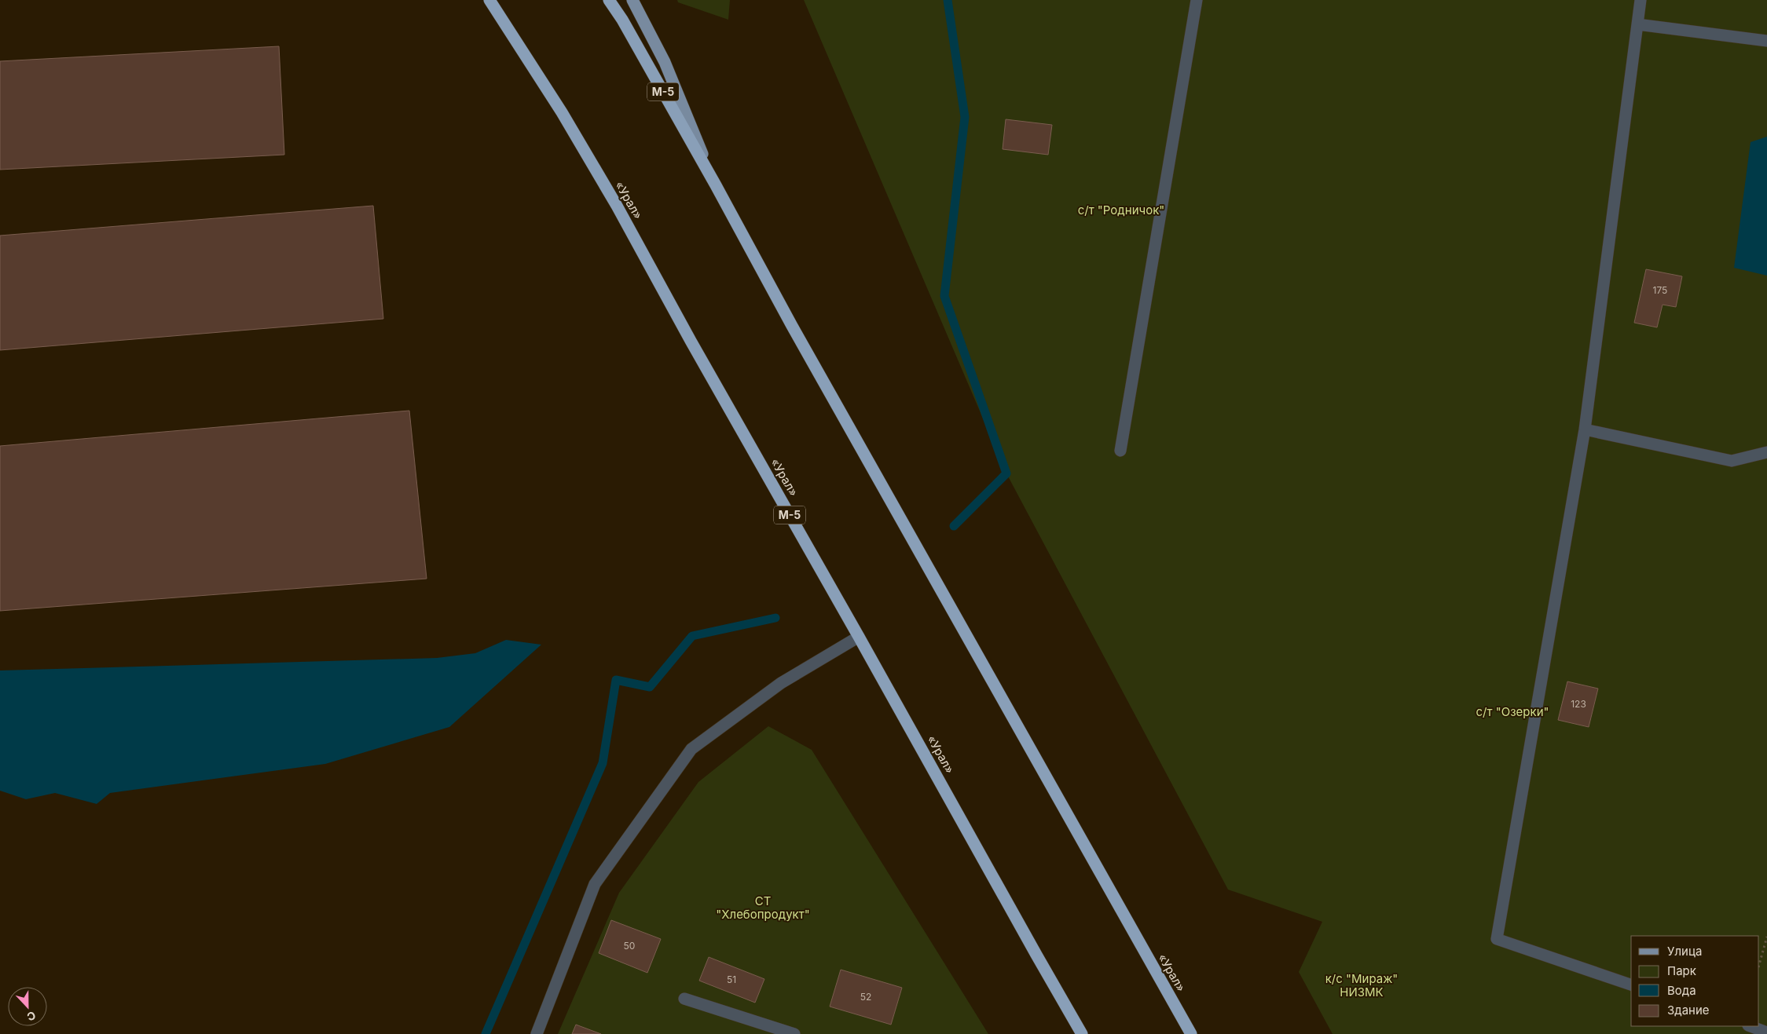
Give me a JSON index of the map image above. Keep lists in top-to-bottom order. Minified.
{"streets":{"highway":["М-5","«Урал»"]},"parks":["с/т \"Родничок\"","с/т \"Озерки\"","СТ \"Хлебопродукт\"","к/с \"Мираж\" НИЗМК"],"house_numbers":["175","123","50","51","52"],"legend":["Улица","Парк","Вода","Здание"],"north":"bottom"}
